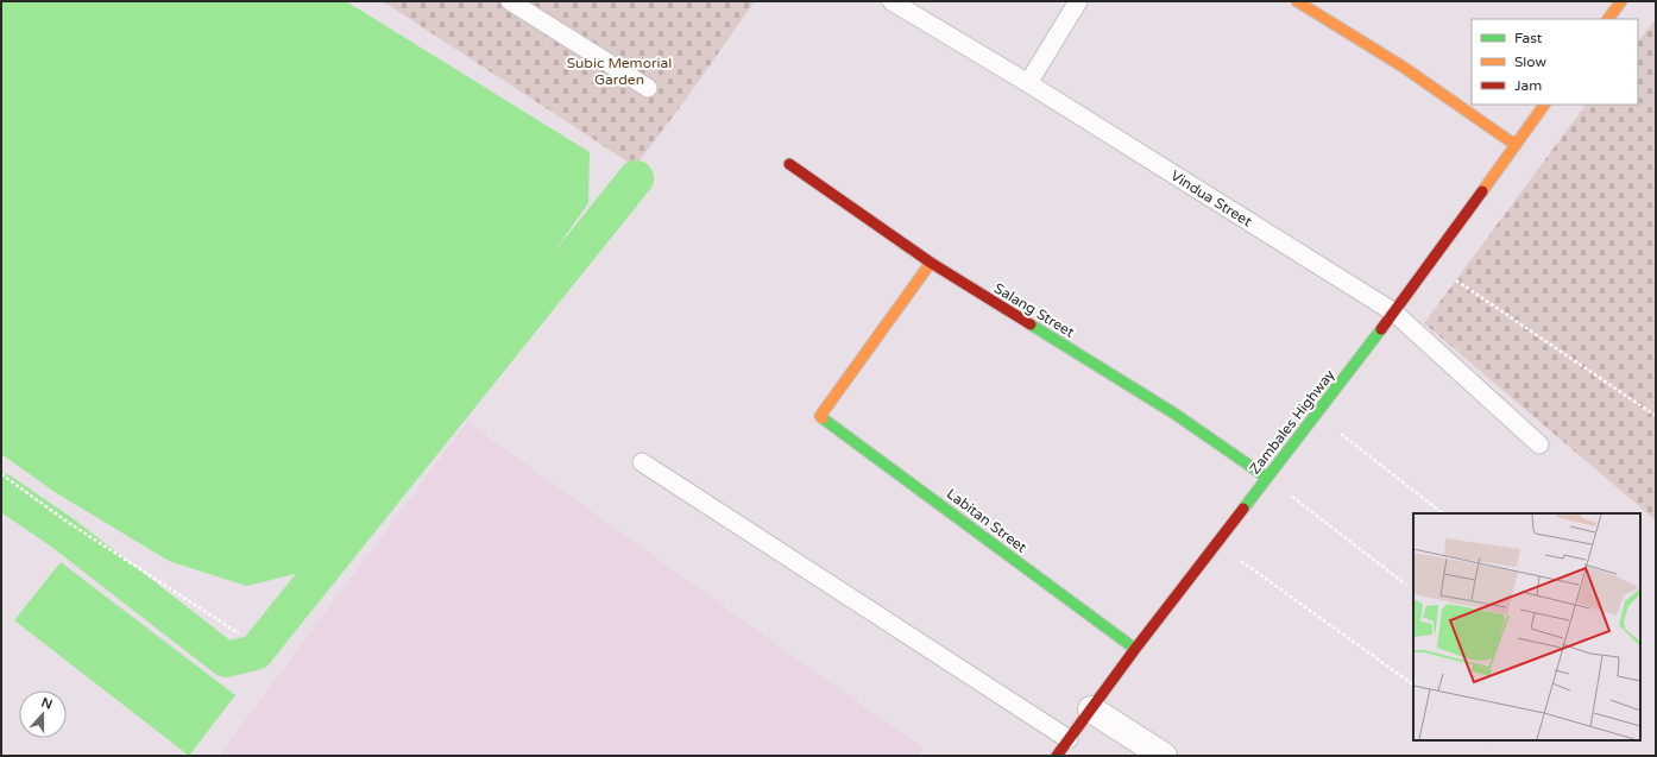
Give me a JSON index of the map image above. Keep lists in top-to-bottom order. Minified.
{"streets":{"street":["Salang Street","Zambales Highway","Labitan Street"],"lane":["Vindua Street"]},"crossings":[["Vindua Street","Zambales Highway"],["Salang Street","Zambales Highway"],["Salang Street","Labitan Street"],["Zambales Highway","Labitan Street"]],"parks":["Subic Memorial Garden"],"legend":["Fast","Slow","Jam"],"north":"top"}
